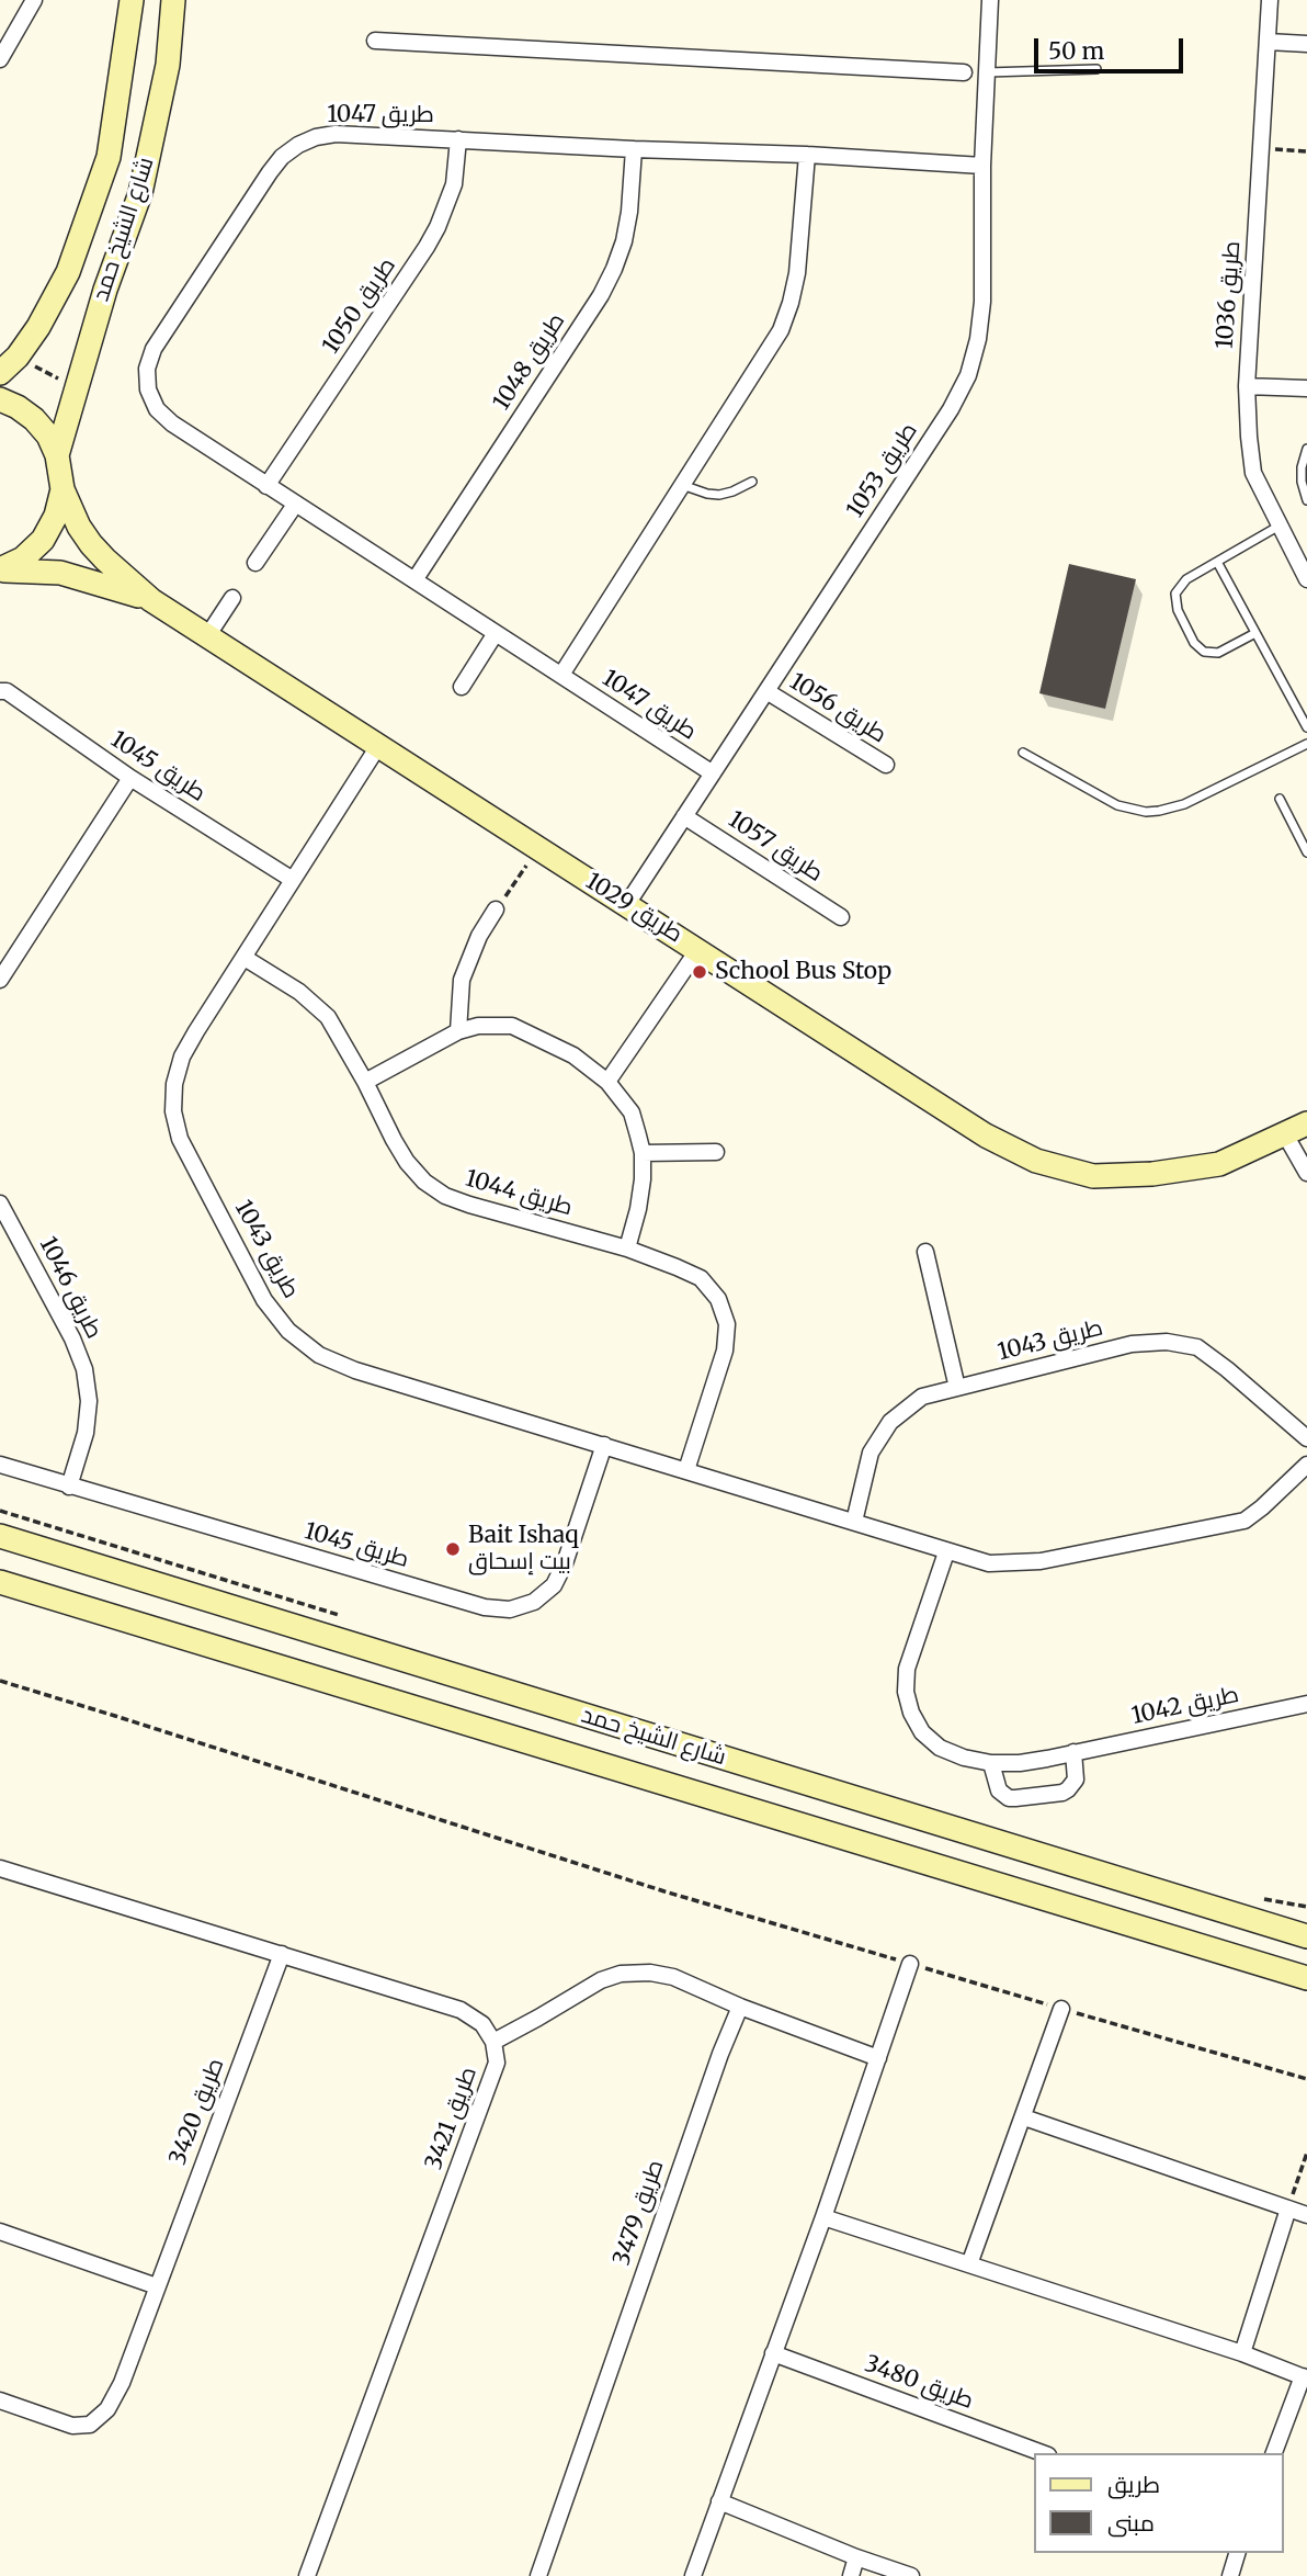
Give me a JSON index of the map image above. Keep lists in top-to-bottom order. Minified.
{"streets":{"main road":["شارع الشيخ حمد","طريق 1029"],"street":["طريق 1047","طريق 1036","طريق 1050","طريق 1048","طريق 1053","طريق 1056","طريق 1045","طريق 1057","طريق 1044","طريق 1043","طريق 1046","طريق 1042","طريق 3420","طريق 3421","طريق 3479","طريق 3480"]},"crossings":[["طريق 1047","طريق 1050"],["طريق 1047","طريق 1048"],["طريق 1047","طريق 1053"],["طريق 1053","طريق 1056"],["طريق 1053","طريق 1057"],["طريق 1053","طريق 1029"],["طريق 1045","طريق 1043"],["طريق 1045","طريق 1046"],["طريق 1029","طريق 1043"],["طريق 1044","طريق 1043"],["طريق 1043","طريق 1042"],["طريق 3420","طريق 3421"]],"places":["School Bus Stop","Bait Ishaq بيت إسحاق"],"legend":["طريق","مبنى"],"scale_bar":"50 m"}
